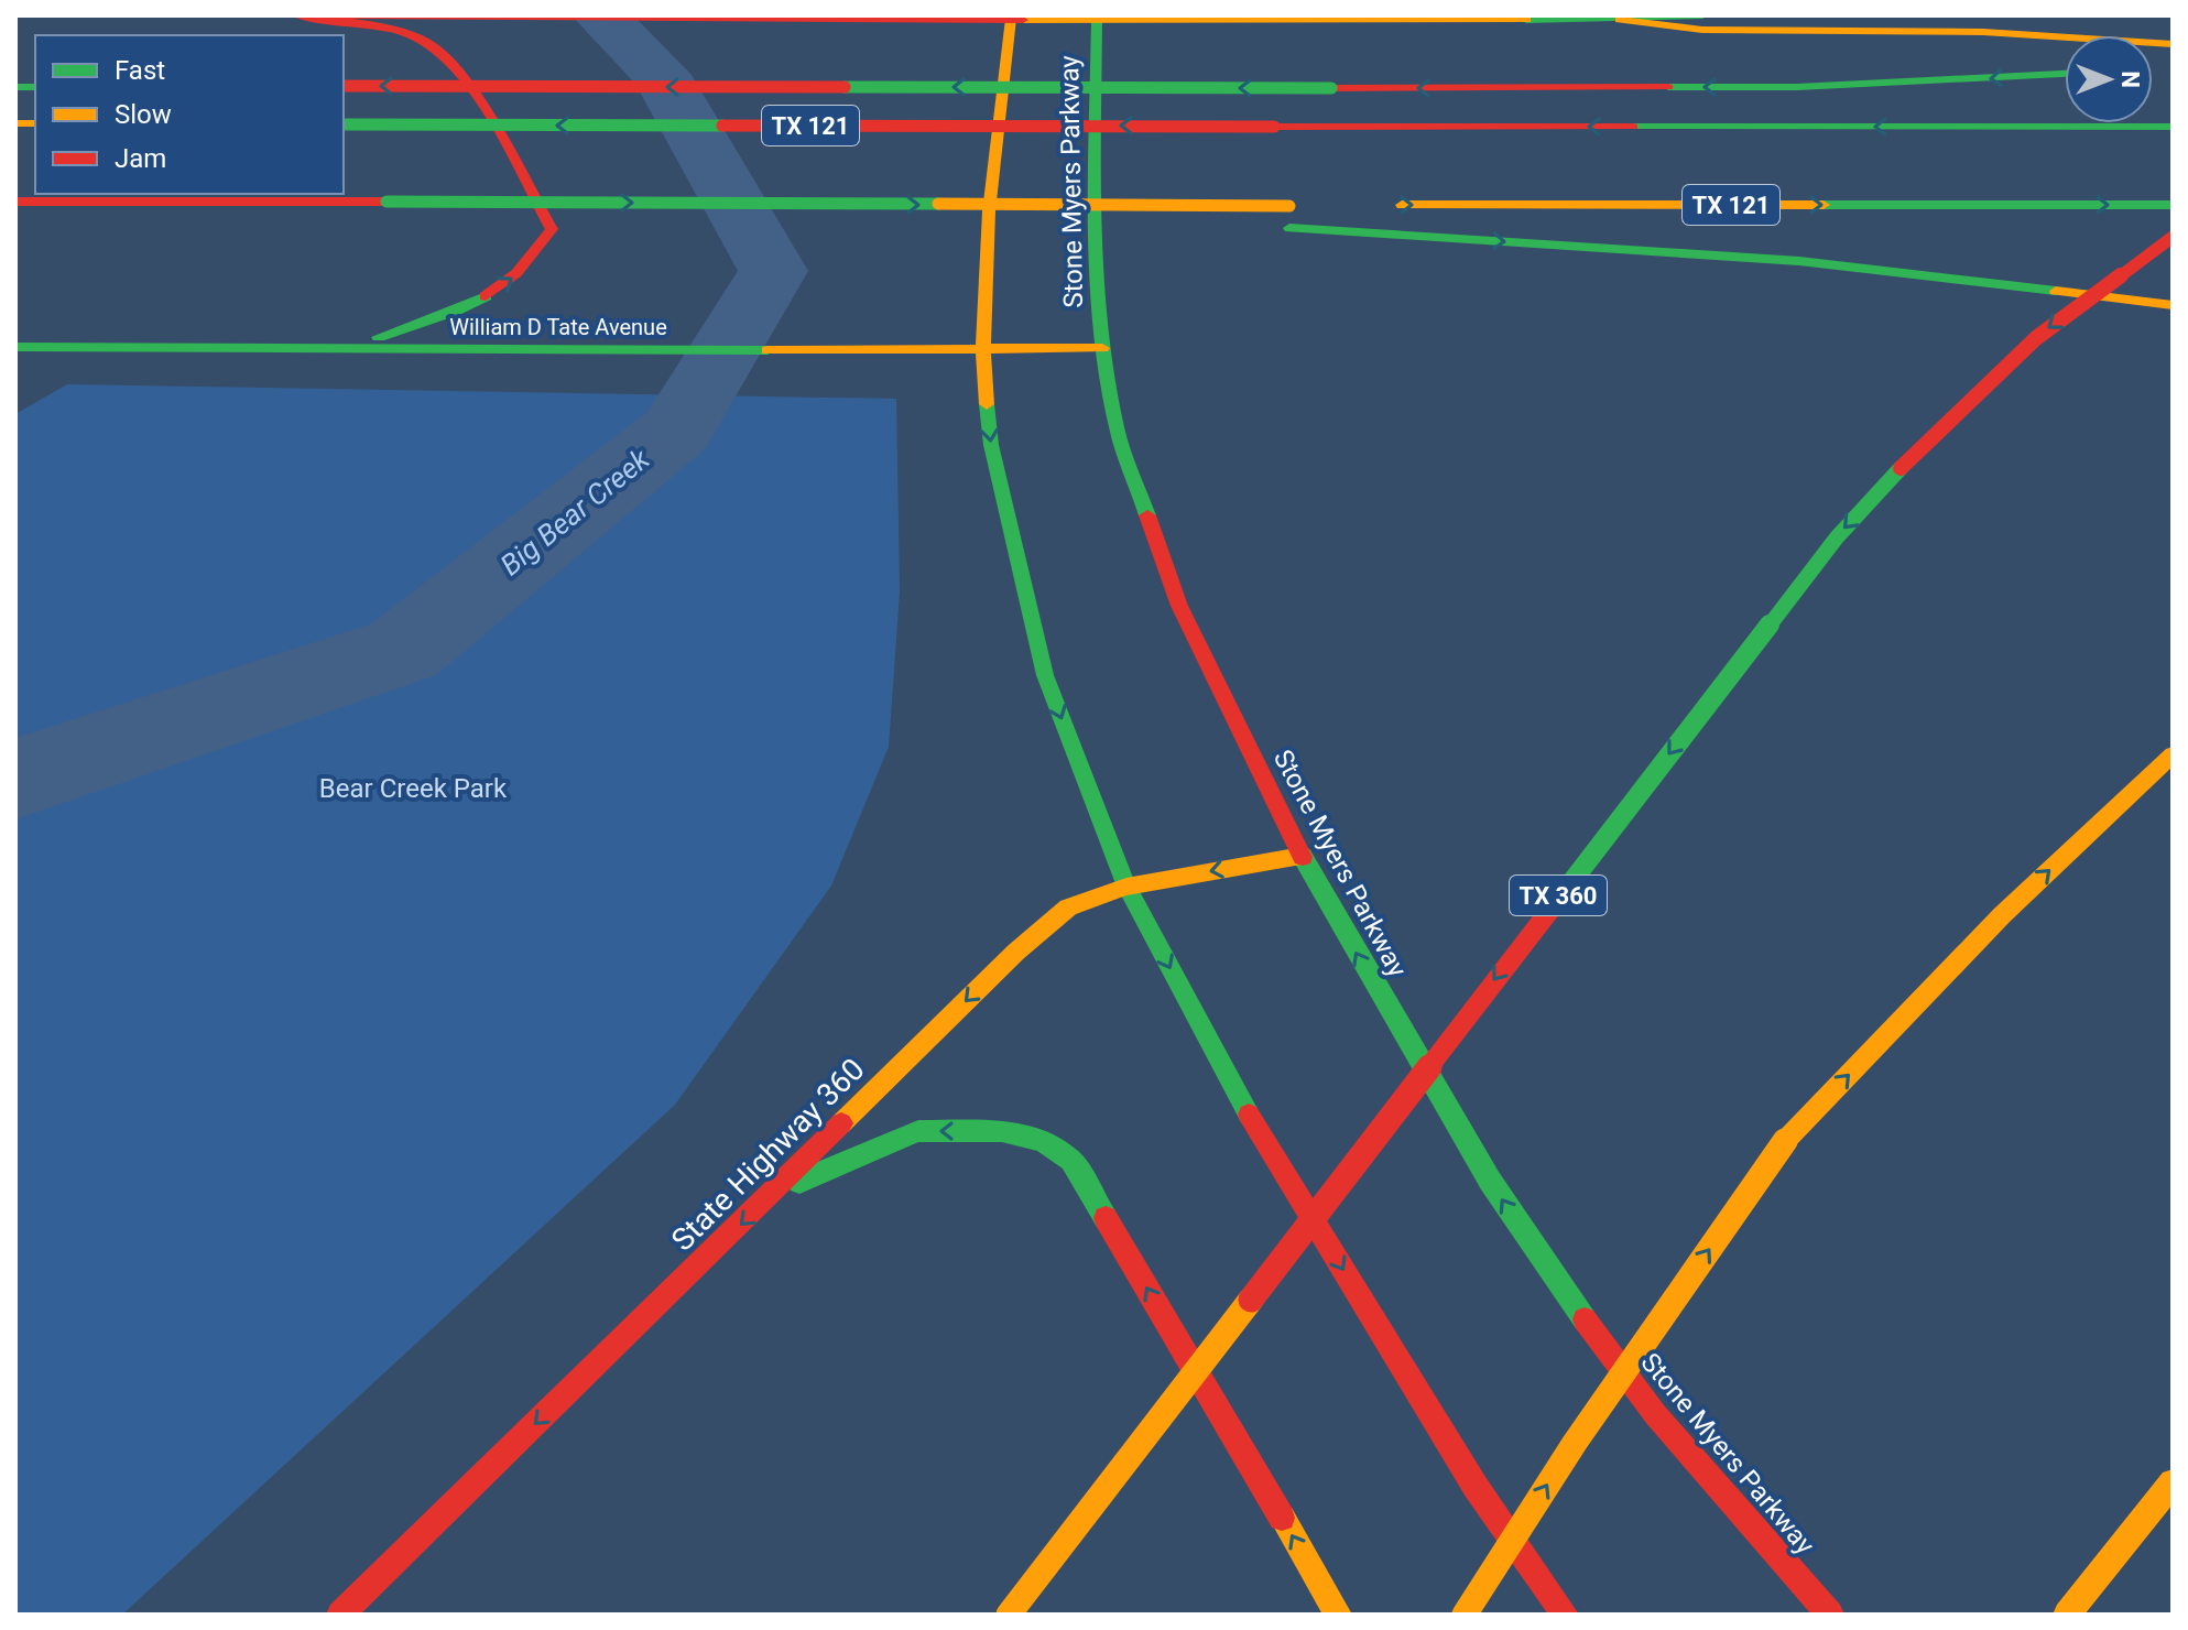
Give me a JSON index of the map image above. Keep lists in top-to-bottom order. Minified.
{"streets":{"main road":["TX 121","Stone Myers Parkway","William D Tate Avenue","TX 360","State Highway 360"]},"crossings":[["Stone Myers Parkway","William D Tate Avenue"],["Stone Myers Parkway","State Highway 360"]],"one_way":["State Highway 360"],"water":["Big Bear Creek"],"parks":["Bear Creek Park"],"legend":["Fast","Slow","Jam"],"north":"right"}
